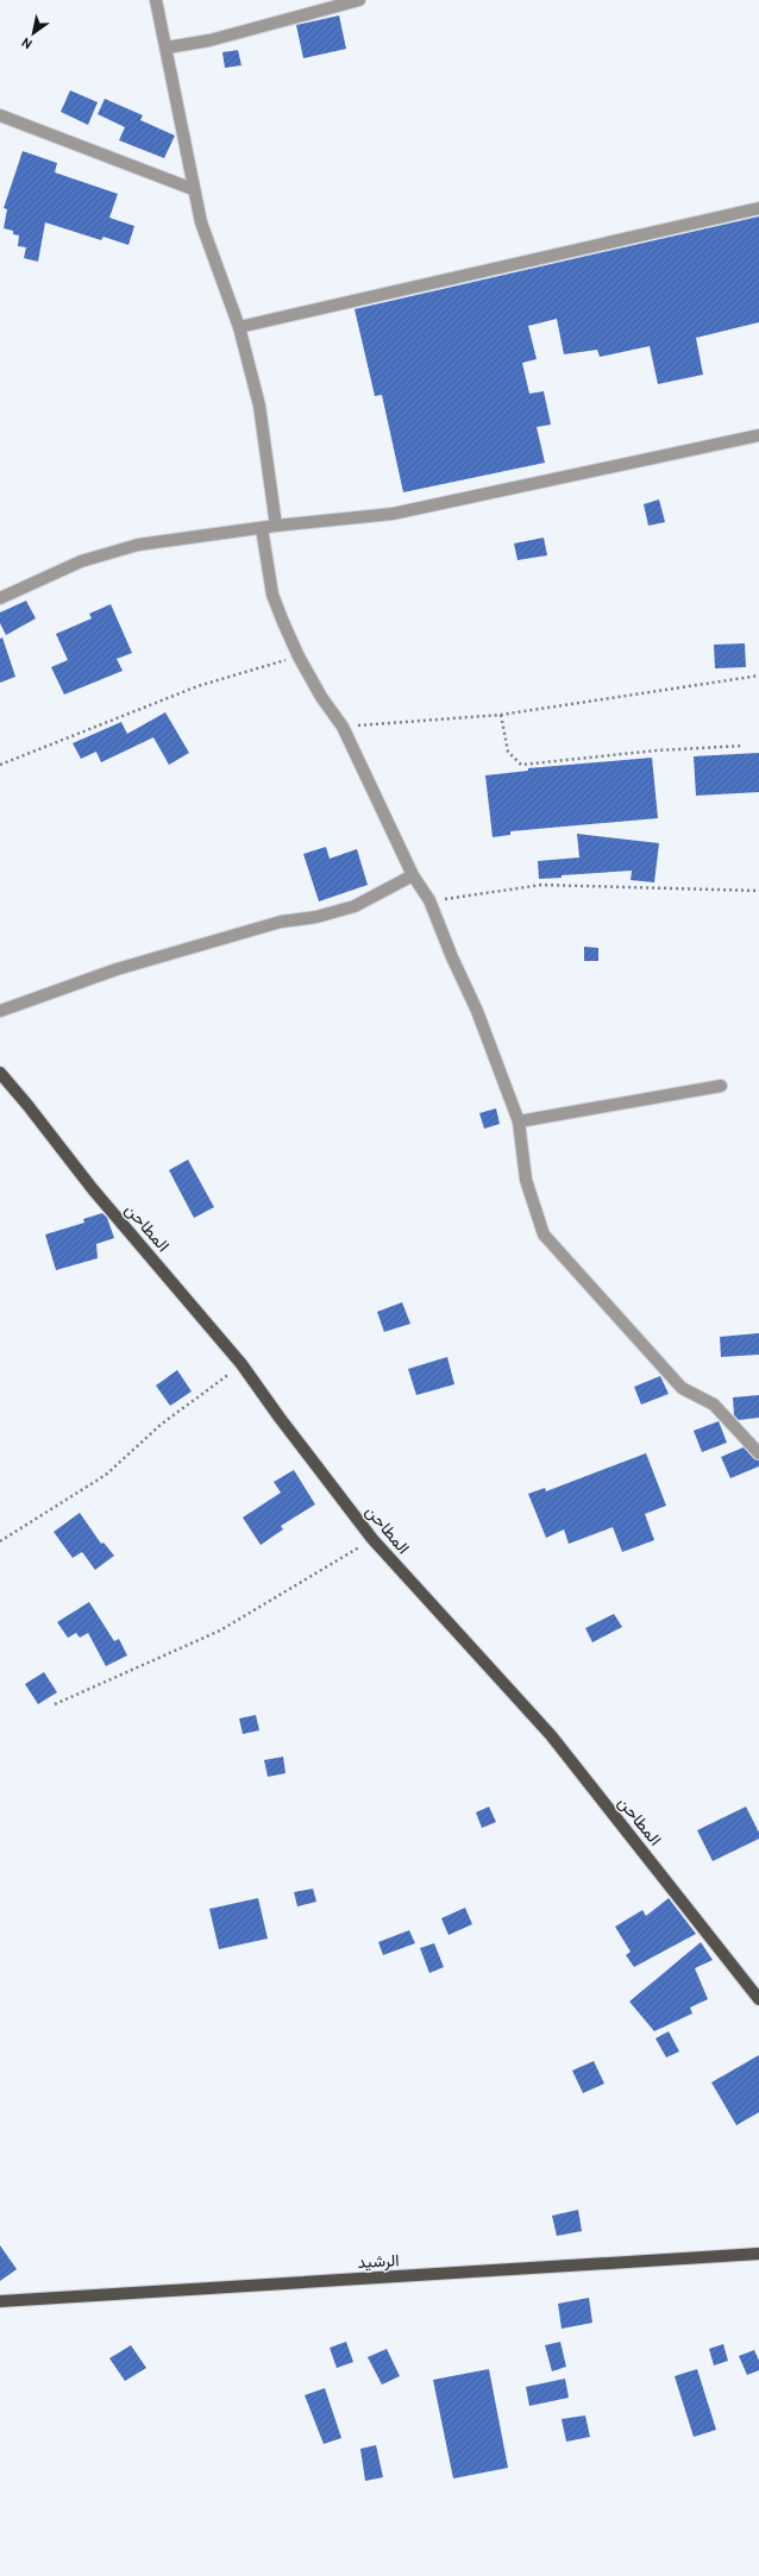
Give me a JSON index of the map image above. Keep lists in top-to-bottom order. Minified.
{"streets":{"main road":["المطاحن","الرشيد"]},"north":"bottom left"}
